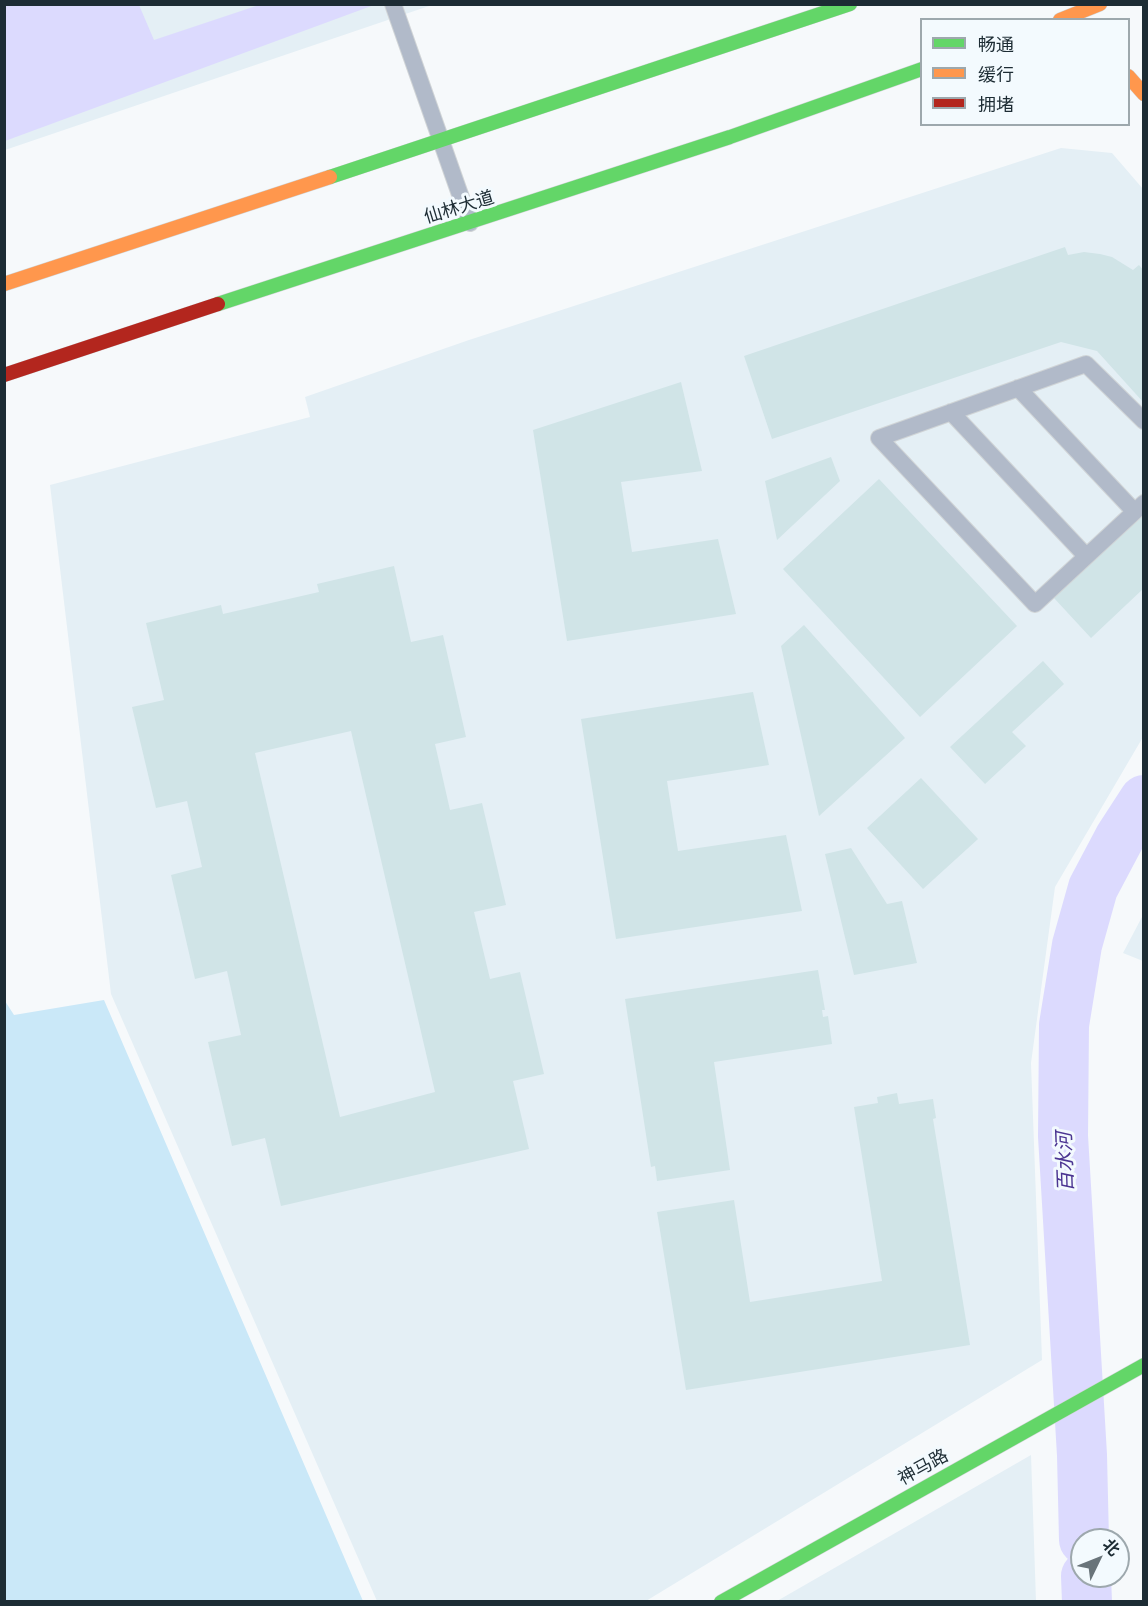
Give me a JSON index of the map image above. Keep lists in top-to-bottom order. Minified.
{"streets":{"main road":["仙林大道","神马路"]},"water":["百水河"],"legend":["畅通","缓行","拥堵"],"north":"top right"}
